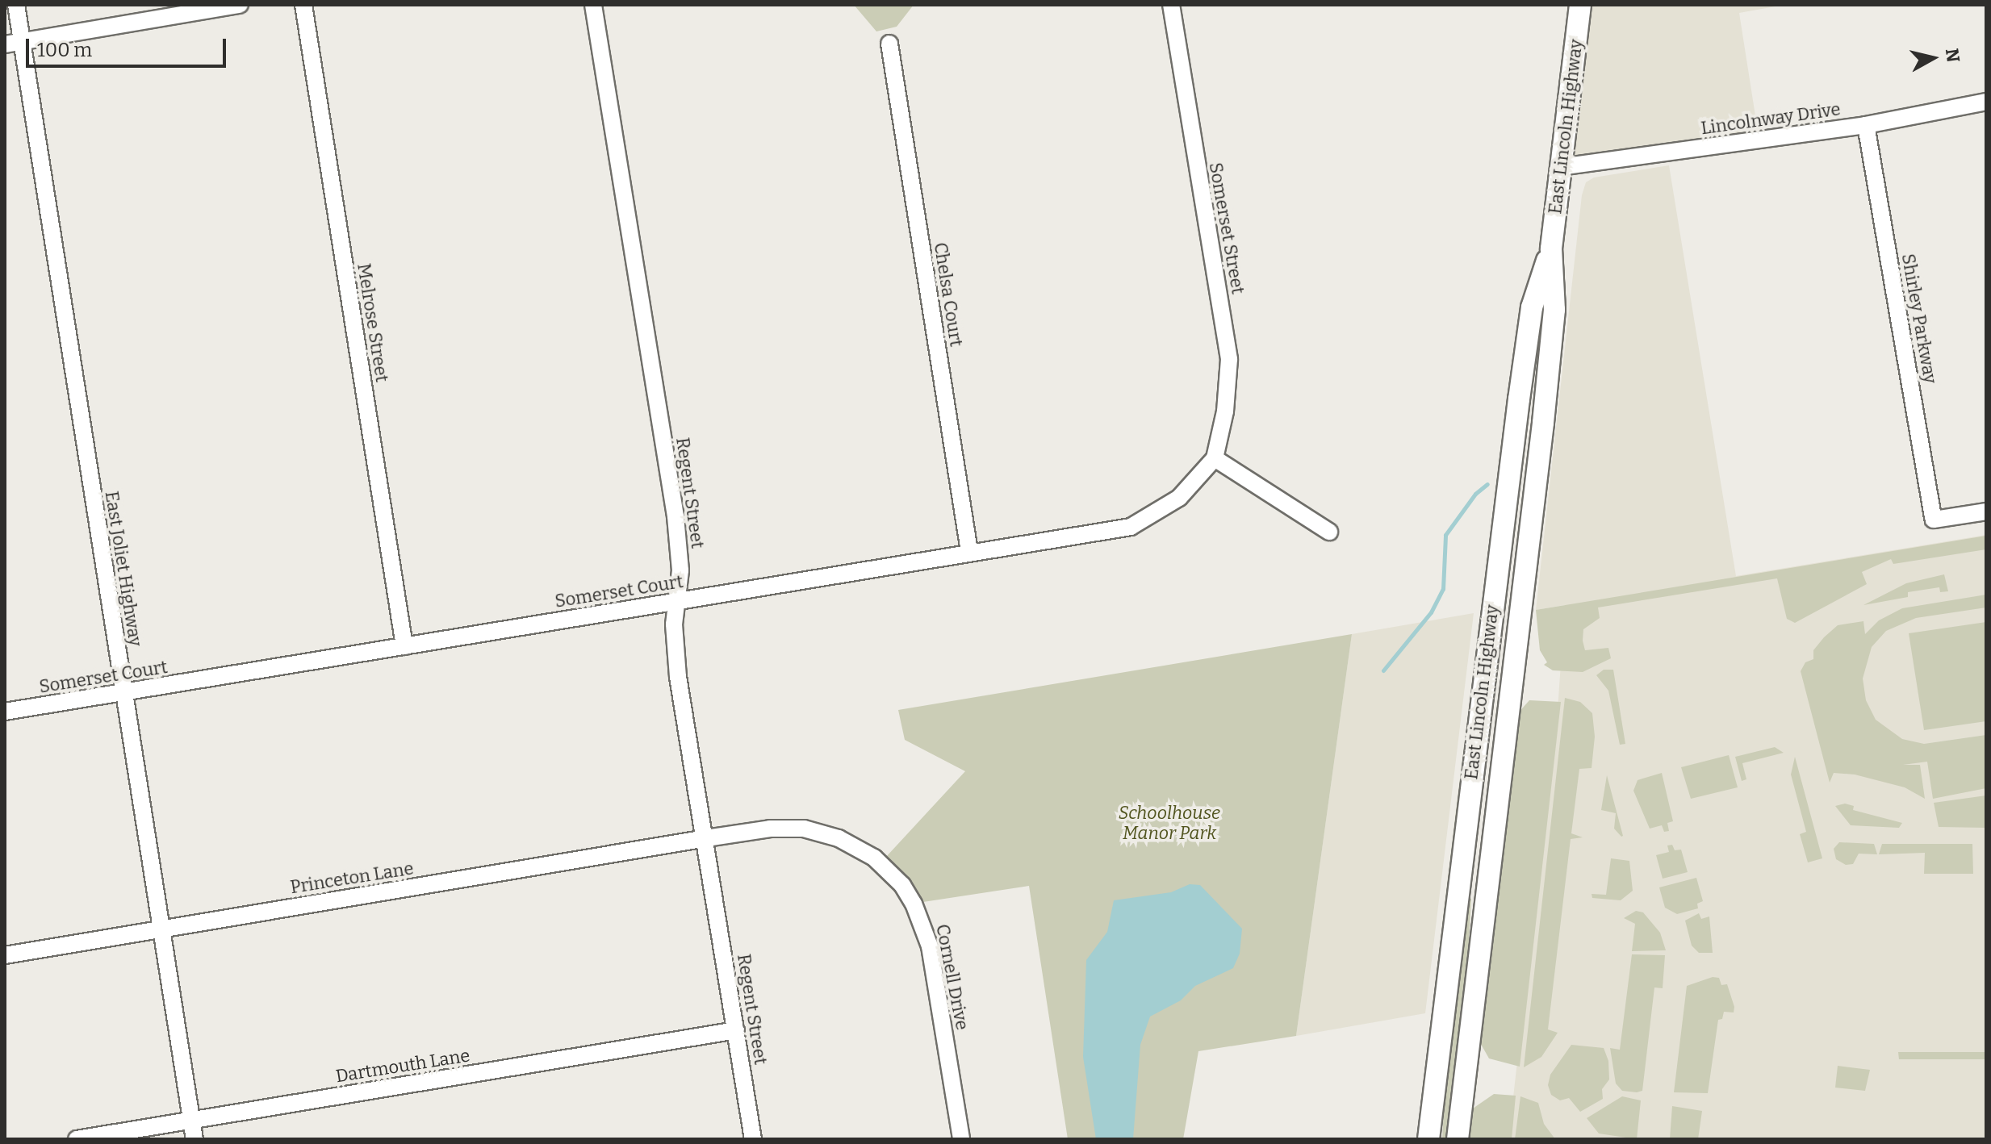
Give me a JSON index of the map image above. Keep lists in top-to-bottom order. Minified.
{"streets":{"main road":["East Lincoln Highway"],"street":["Lincolnway Drive","Somerset Street","Chelsa Court","Shirley Parkway","Melrose Street","Regent Street","East Joliet Highway","Somerset Court","Princeton Lane","Cornell Drive","Dartmouth Lane"]},"crossings":[["Lincolnway Drive","East Lincoln Highway"],["Lincolnway Drive","Shirley Parkway"],["Somerset Street","Somerset Court"],["Chelsa Court","Somerset Court"],["Melrose Street","Somerset Court"],["Regent Street","Somerset Court"],["Regent Street","Princeton Lane"],["Regent Street","Cornell Drive"],["Regent Street","Dartmouth Lane"],["East Joliet Highway","Somerset Court"],["East Joliet Highway","Princeton Lane"],["East Joliet Highway","Dartmouth Lane"],["Princeton Lane","Cornell Drive"]],"parks":["Schoolhouse Manor Park"],"scale_bar":"100 m","north":"right"}
